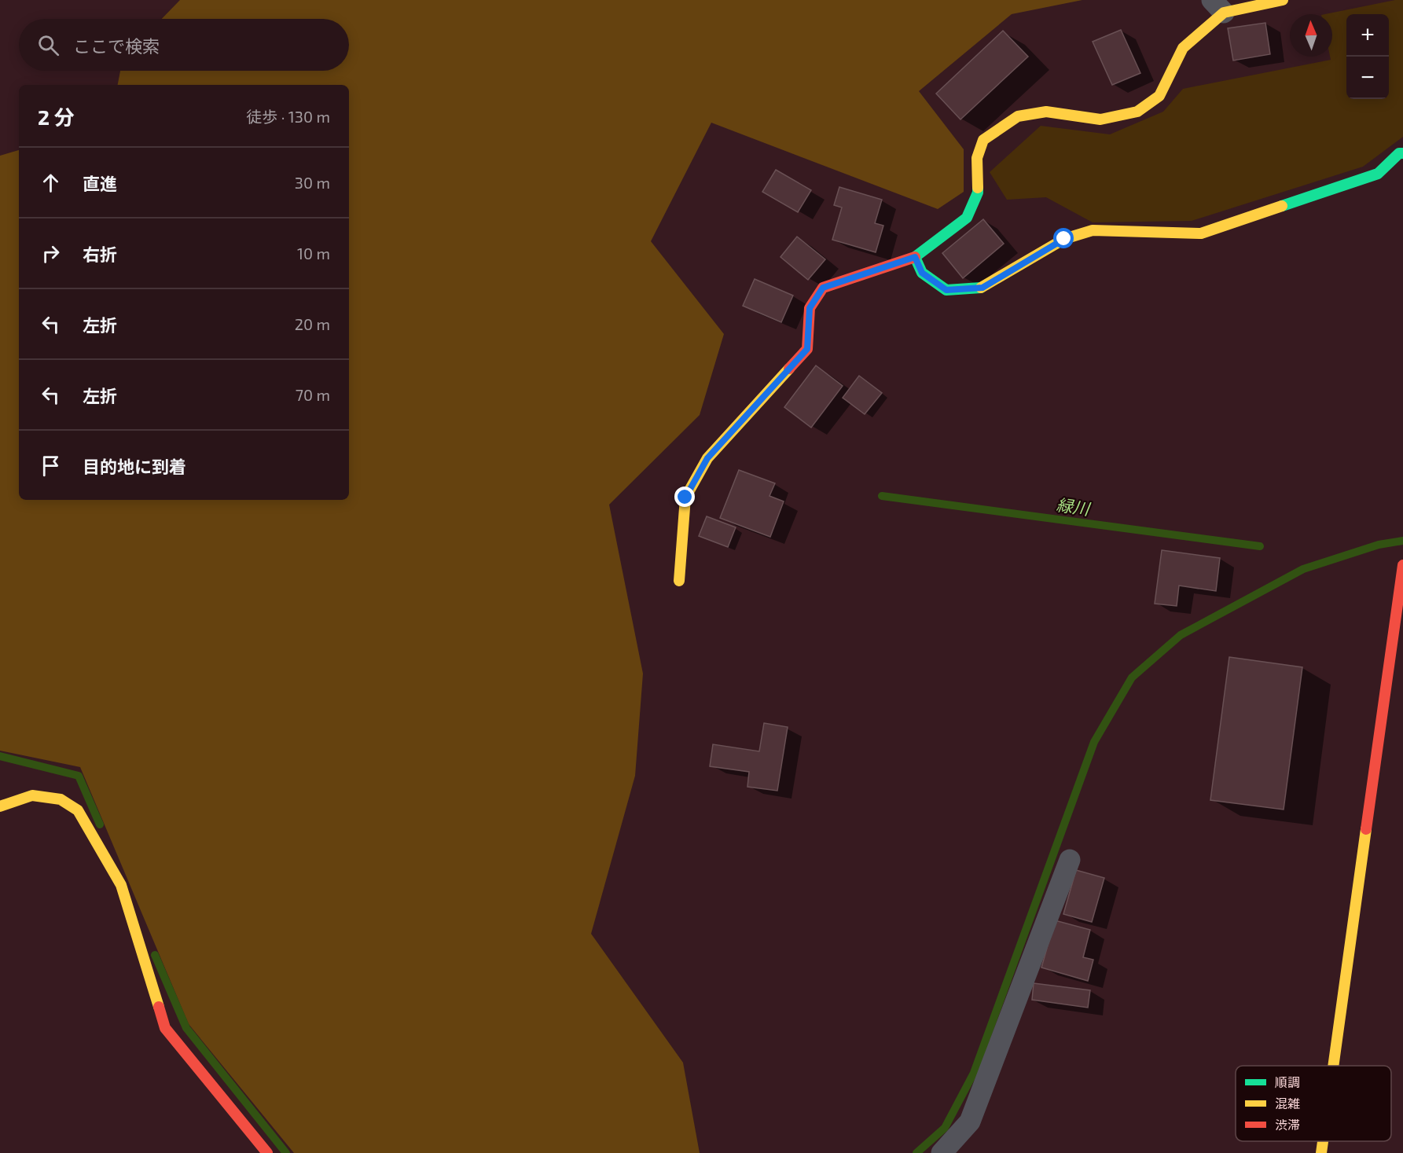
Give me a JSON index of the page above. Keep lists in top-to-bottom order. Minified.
{"water":["緑川"],"legend":["順調","混雑","渋滞"],"north":"top","page":{"map_buttons":["+","−"],"search":"ここで検索","heading":["2 分","徒歩 · 130 m"],"list":[["直進","30 m"],["右折","10 m"],["左折","20 m"],["左折","70 m"],"目的地に到着"]}}
